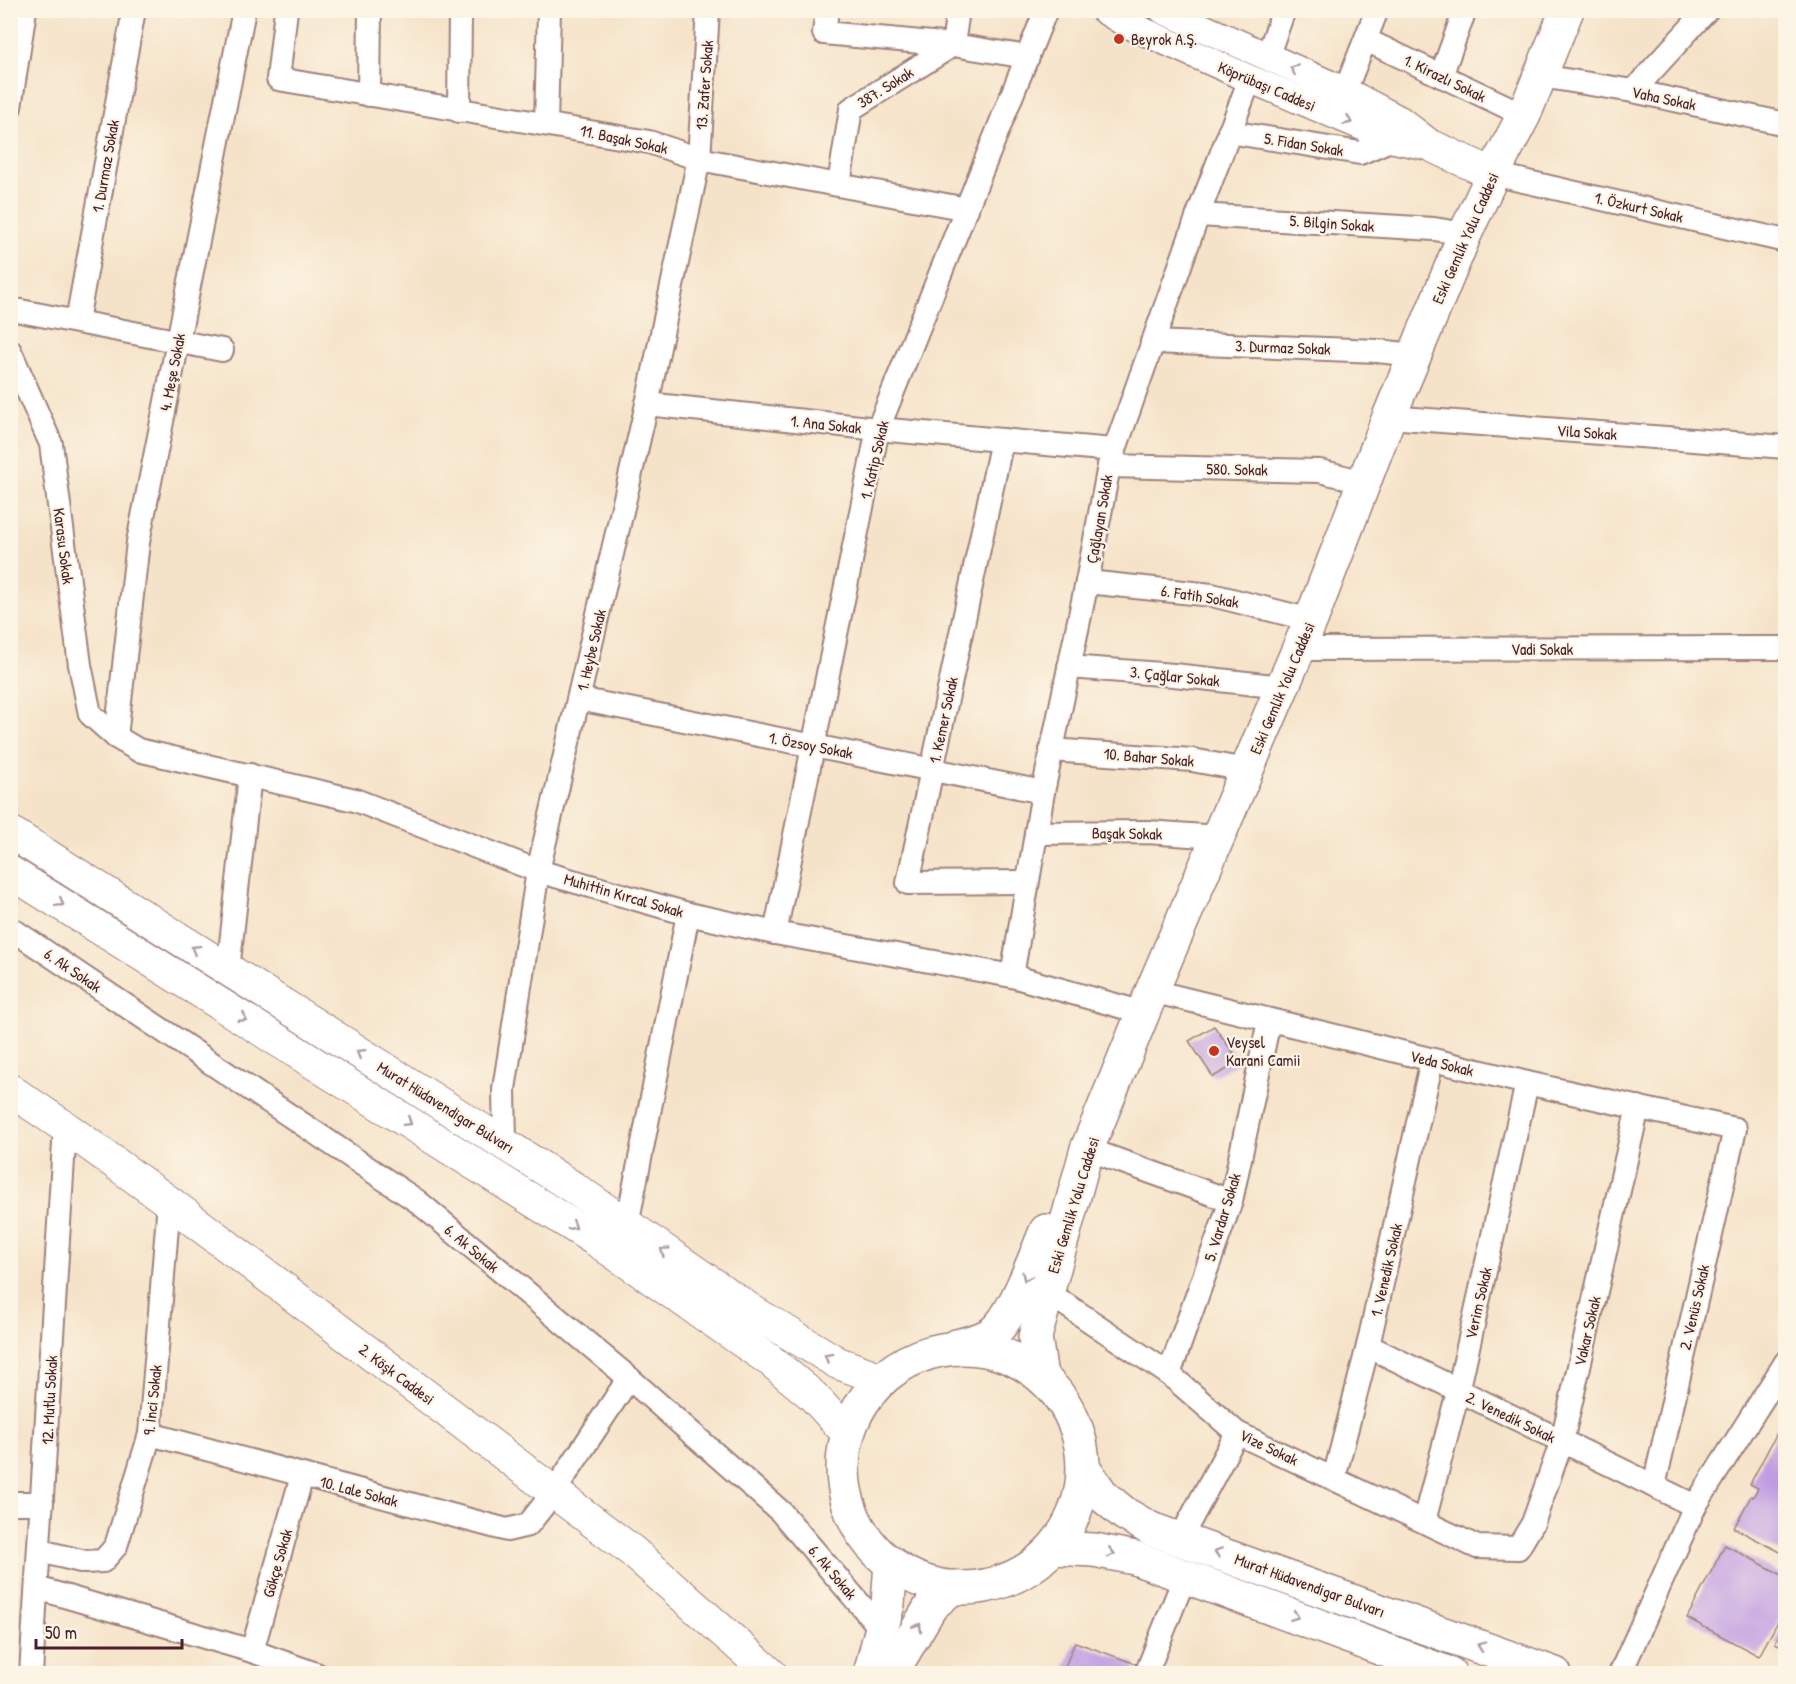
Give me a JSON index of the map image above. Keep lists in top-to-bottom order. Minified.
{"streets":{"main road":["Köprübaşı Caddesi","Eski Gemlik Yolu Caddesi","Murat Hüdavendigar Bulvarı","2. Köşk Caddesi"],"street":["1. Kirazlı Sokak","13. Zafer Sokak","387. Sokak","Vaha Sokak","11. Başak Sokak","5. Fidan Sokak","1. Durmaz Sokak","1. Özkurt Sokak","5. Bilgin Sokak","3. Durmaz Sokak","4. Meşe Sokak","1. Ana Sokak","Vila Sokak","1. Katip Sokak","580. Sokak","Çağlayan Sokak","Karasu Sokak","6. Fatih Sokak","Vadi Sokak","1. Heybe Sokak","3. Çağlar Sokak","1. Kemer Sokak","1. Özsoy Sokak","10. Bahar Sokak","Başak Sokak","Muhittin Kırcal Sokak","6. Ak Sokak","Veda Sokak","5. Vardar Sokak","1. Venedik Sokak","Verim Sokak","2. Venüs Sokak","Vakar Sokak","12. Mutlu Sokak","9. İnci Sokak","2. Venedik Sokak","Vize Sokak","10. Lale Sokak","Gökçe Sokak"]},"crossings":[["1. Kirazlı Sokak","Eski Gemlik Yolu Caddesi"],["13. Zafer Sokak","11. Başak Sokak"],["13. Zafer Sokak","1. Heybe Sokak"],["Köprübaşı Caddesi","5. Fidan Sokak"],["Köprübaşı Caddesi","1. Özkurt Sokak"],["Köprübaşı Caddesi","Eski Gemlik Yolu Caddesi"],["Köprübaşı Caddesi","Çağlayan Sokak"],["387. Sokak","11. Başak Sokak"],["Vaha Sokak","Eski Gemlik Yolu Caddesi"],["11. Başak Sokak","1. Katip Sokak"],["11. Başak Sokak","1. Heybe Sokak"],["5. Fidan Sokak","Çağlayan Sokak"],["1. Özkurt Sokak","Eski Gemlik Yolu Caddesi"],["5. Bilgin Sokak","Eski Gemlik Yolu Caddesi"],["5. Bilgin Sokak","Çağlayan Sokak"],["Eski Gemlik Yolu Caddesi","3. Durmaz Sokak"],["Eski Gemlik Yolu Caddesi","Vila Sokak"],["Eski Gemlik Yolu Caddesi","580. Sokak"],["Eski Gemlik Yolu Caddesi","6. Fatih Sokak"],["Eski Gemlik Yolu Caddesi","Vadi Sokak"],["Eski Gemlik Yolu Caddesi","3. Çağlar Sokak"],["Eski Gemlik Yolu Caddesi","10. Bahar Sokak"],["Eski Gemlik Yolu Caddesi","Başak Sokak"],["Eski Gemlik Yolu Caddesi","Muhittin Kırcal Sokak"],["Eski Gemlik Yolu Caddesi","Veda Sokak"],["Eski Gemlik Yolu Caddesi","Vize Sokak"],["3. Durmaz Sokak","Çağlayan Sokak"],["4. Meşe Sokak","Karasu Sokak"],["4. Meşe Sokak","Muhittin Kırcal Sokak"],["1. Ana Sokak","1. Katip Sokak"],["1. Ana Sokak","580. Sokak"],["1. Ana Sokak","Çağlayan Sokak"],["1. Ana Sokak","1. Heybe Sokak"],["1. Ana Sokak","1. Kemer Sokak"],["1. Katip Sokak","1. Özsoy Sokak"],["1. Katip Sokak","Muhittin Kırcal Sokak"],["580. Sokak","Çağlayan Sokak"],["Çağlayan Sokak","6. Fatih Sokak"],["Çağlayan Sokak","3. Çağlar Sokak"],["Çağlayan Sokak","1. Kemer Sokak"],["Çağlayan Sokak","1. Özsoy Sokak"],["Çağlayan Sokak","10. Bahar Sokak"],["Çağlayan Sokak","Başak Sokak"],["Çağlayan Sokak","Muhittin Kırcal Sokak"],["Karasu Sokak","Muhittin Kırcal Sokak"],["1. Heybe Sokak","1. Özsoy Sokak"],["1. Heybe Sokak","Muhittin Kırcal Sokak"],["1. Heybe Sokak","Murat Hüdavendigar Bulvarı"],["1. Kemer Sokak","1. Özsoy Sokak"],["Muhittin Kırcal Sokak","Veda Sokak"],["6. Ak Sokak","10. Lale Sokak"],["Veda Sokak","5. Vardar Sokak"],["Veda Sokak","1. Venedik Sokak"],["Veda Sokak","Verim Sokak"],["Veda Sokak","2. Venüs Sokak"],["Veda Sokak","Vakar Sokak"],["5. Vardar Sokak","Vize Sokak"],["1. Venedik Sokak","2. Venedik Sokak"],["1. Venedik Sokak","Vize Sokak"],["Verim Sokak","2. Venedik Sokak"],["Verim Sokak","Vize Sokak"],["2. Venüs Sokak","2. Venedik Sokak"],["Vakar Sokak","2. Venedik Sokak"],["Vakar Sokak","Vize Sokak"],["2. Köşk Caddesi","12. Mutlu Sokak"],["2. Köşk Caddesi","9. İnci Sokak"],["2. Köşk Caddesi","10. Lale Sokak"],["12. Mutlu Sokak","9. İnci Sokak"],["9. İnci Sokak","10. Lale Sokak"],["10. Lale Sokak","Gökçe Sokak"]],"places":["Beyrok A.Ş.","Veysel Karani Camii"],"scale_bar":"50 m"}
